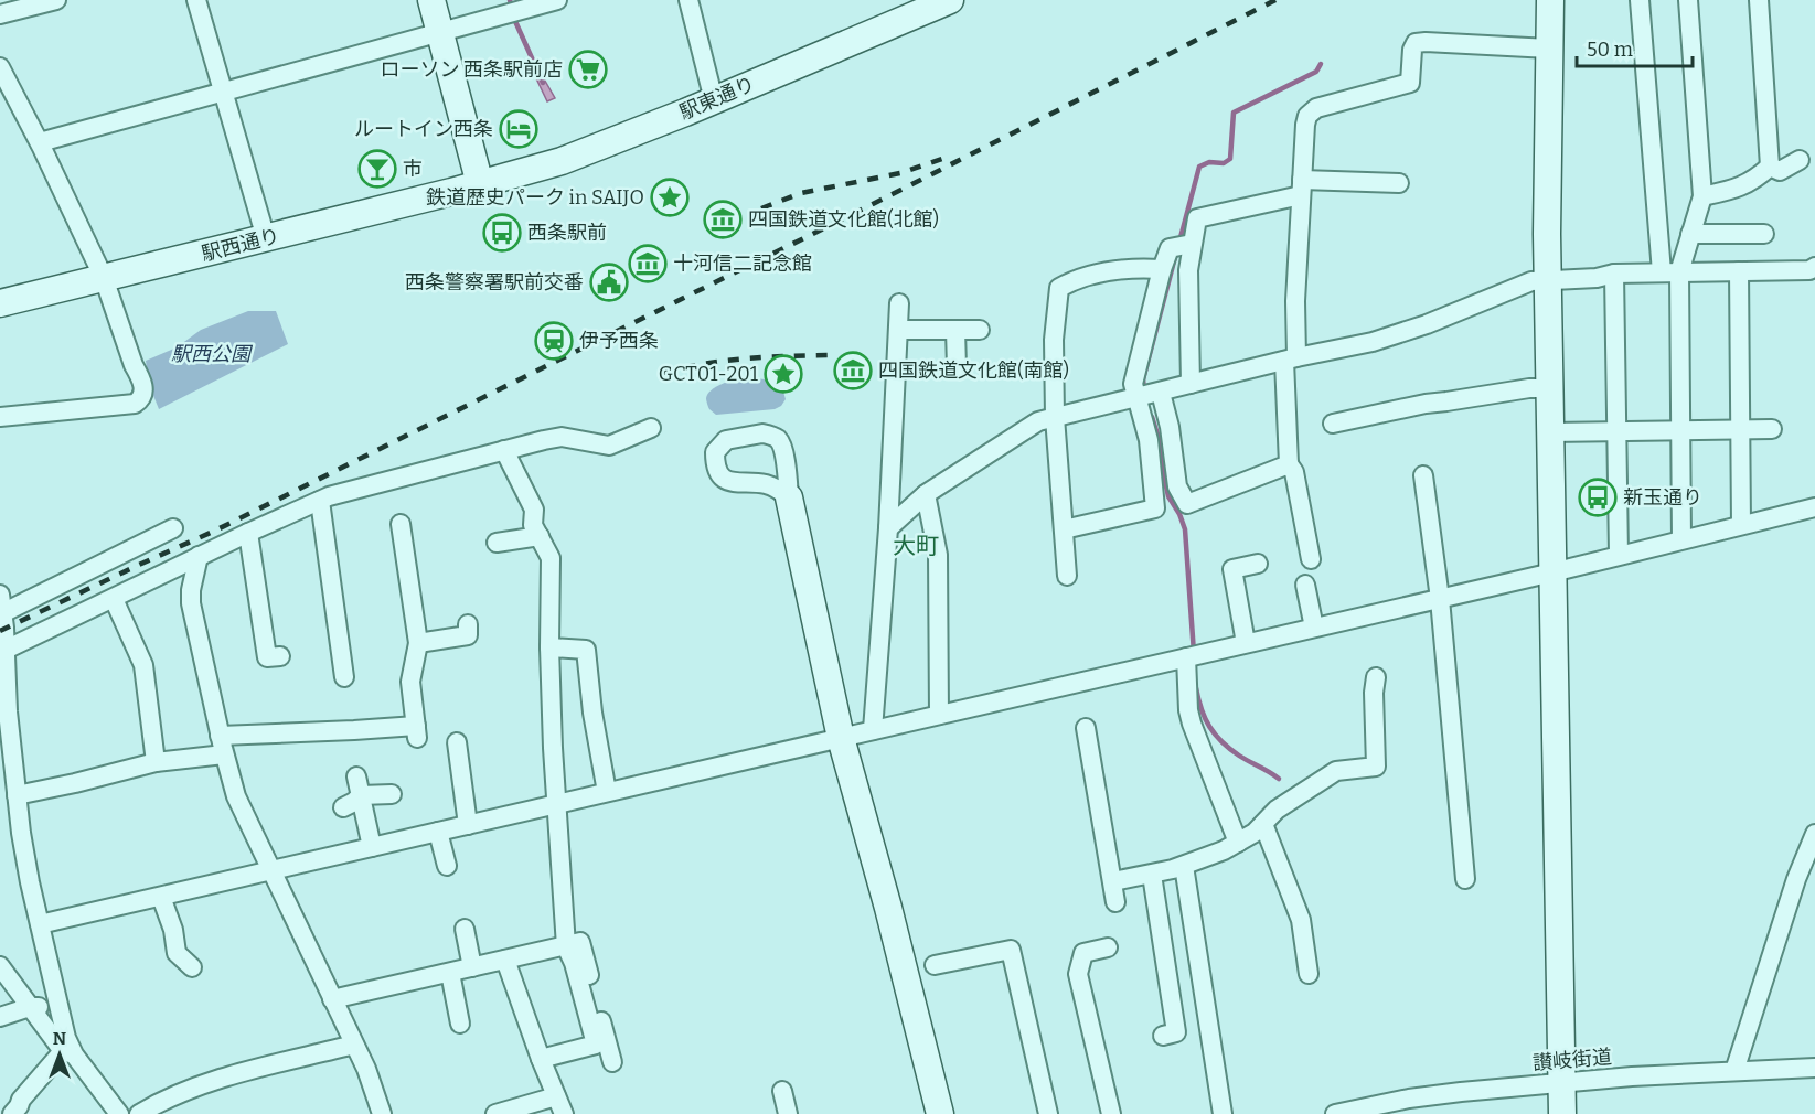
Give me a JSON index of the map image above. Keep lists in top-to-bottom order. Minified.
{"streets":{"street":["駅東通り","駅西通り","讃岐街道"]},"crossings":[["駅東通り","駅西通り"]],"districts":["大町"],"parks":["駅西公園"],"places":{"supermarket":["ローソン 西条駅前店"],"hotel":["ルートイン西条"],"bar":["市"],"place":["鉄道歴史パーク in SAIJO","GCT01-201"],"museum":["四国鉄道文化館(北館)","十河信二記念館","四国鉄道文化館(南館)"],"bus stop":["西条駅前","新玉通り"],"public building":["西条警察署駅前交番"],"station":["伊予西条"]},"scale_bar":"50 m","north":"top"}
